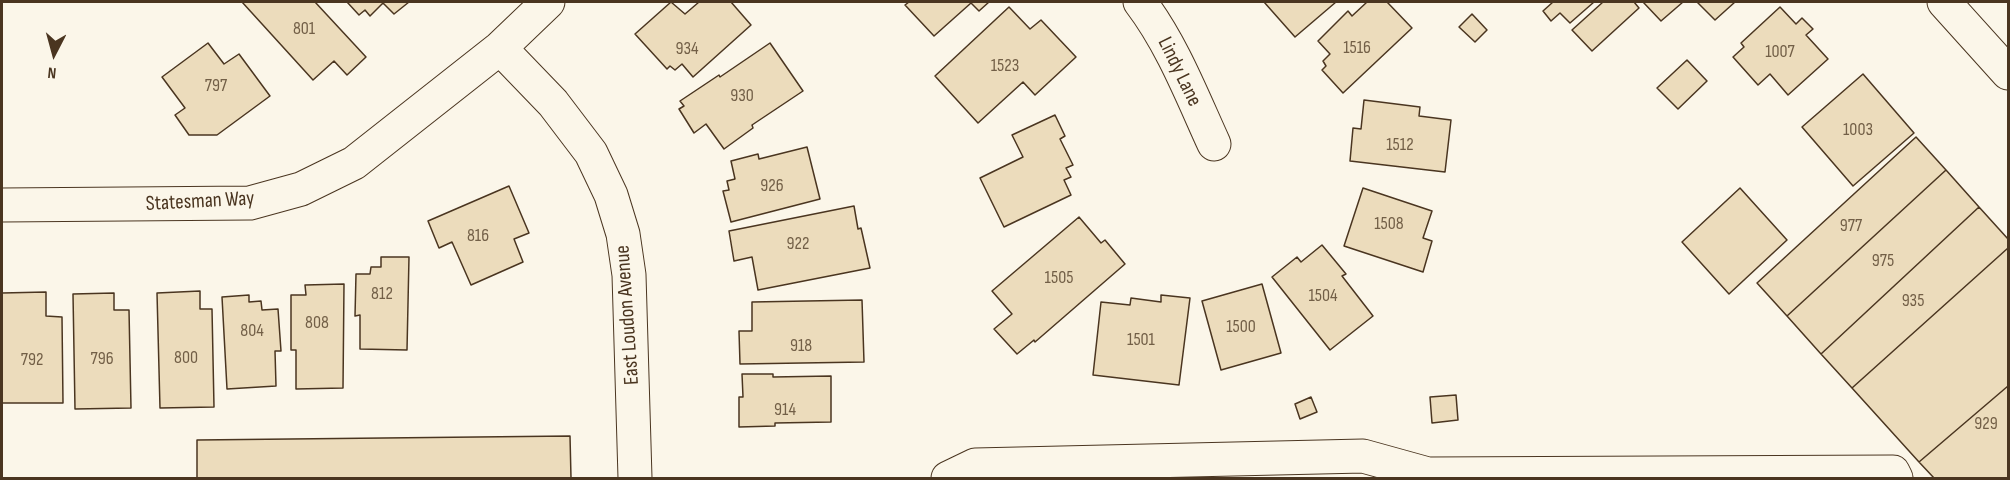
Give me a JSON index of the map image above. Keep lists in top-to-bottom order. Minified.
{"streets":{"street":["Lindy Lane","Statesman Way","East Loudon Avenue"]},"crossings":[["Statesman Way","East Loudon Avenue"]],"house_numbers":["801","1516","934","1007","1523","797","930","1003","1512","926","1508","977","816","922","975","1505","812","1504","935","808","1500","804","1501","918","800","796","792","914","929"],"north":"bottom"}
